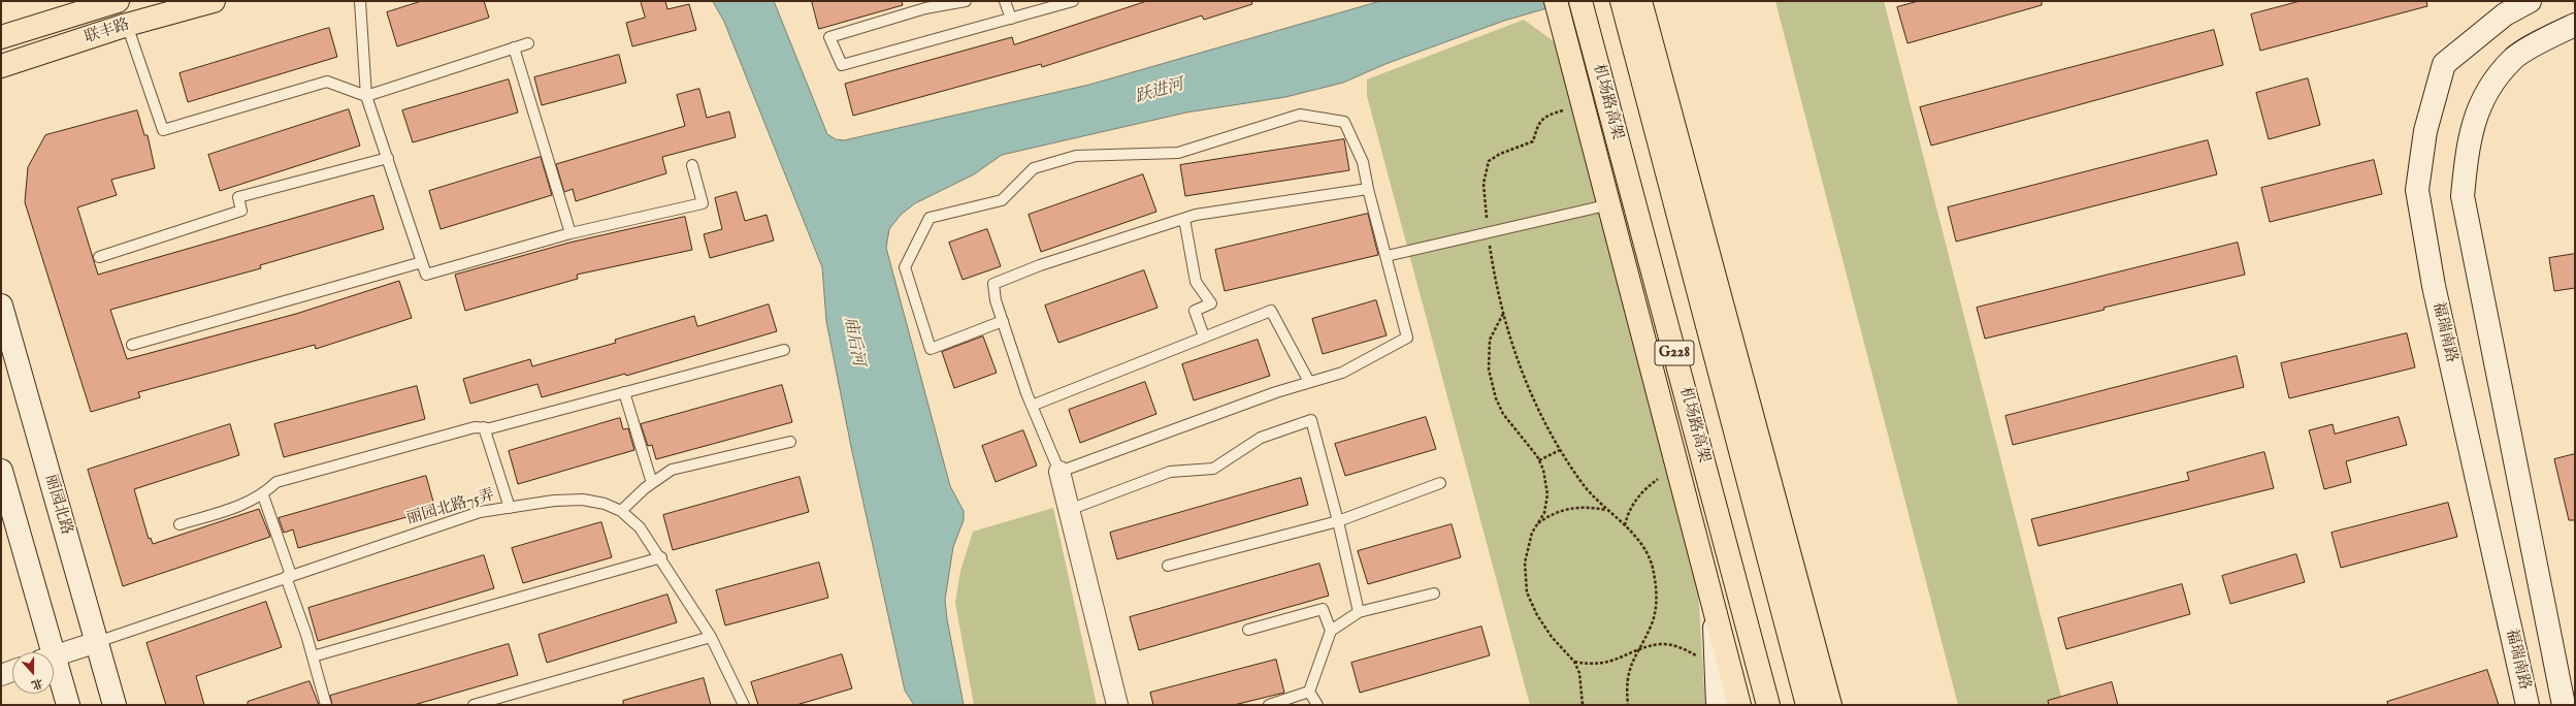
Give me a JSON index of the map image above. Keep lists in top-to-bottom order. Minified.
{"streets":{"main road":["联丰路","机场路高架","G228"],"street":["福瑞南路","丽园北路"],"lane":["丽园北路75弄"]},"crossings":[["丽园北路","丽园北路75弄"]],"water":["跃进河","庙后河"],"north":"bottom"}
